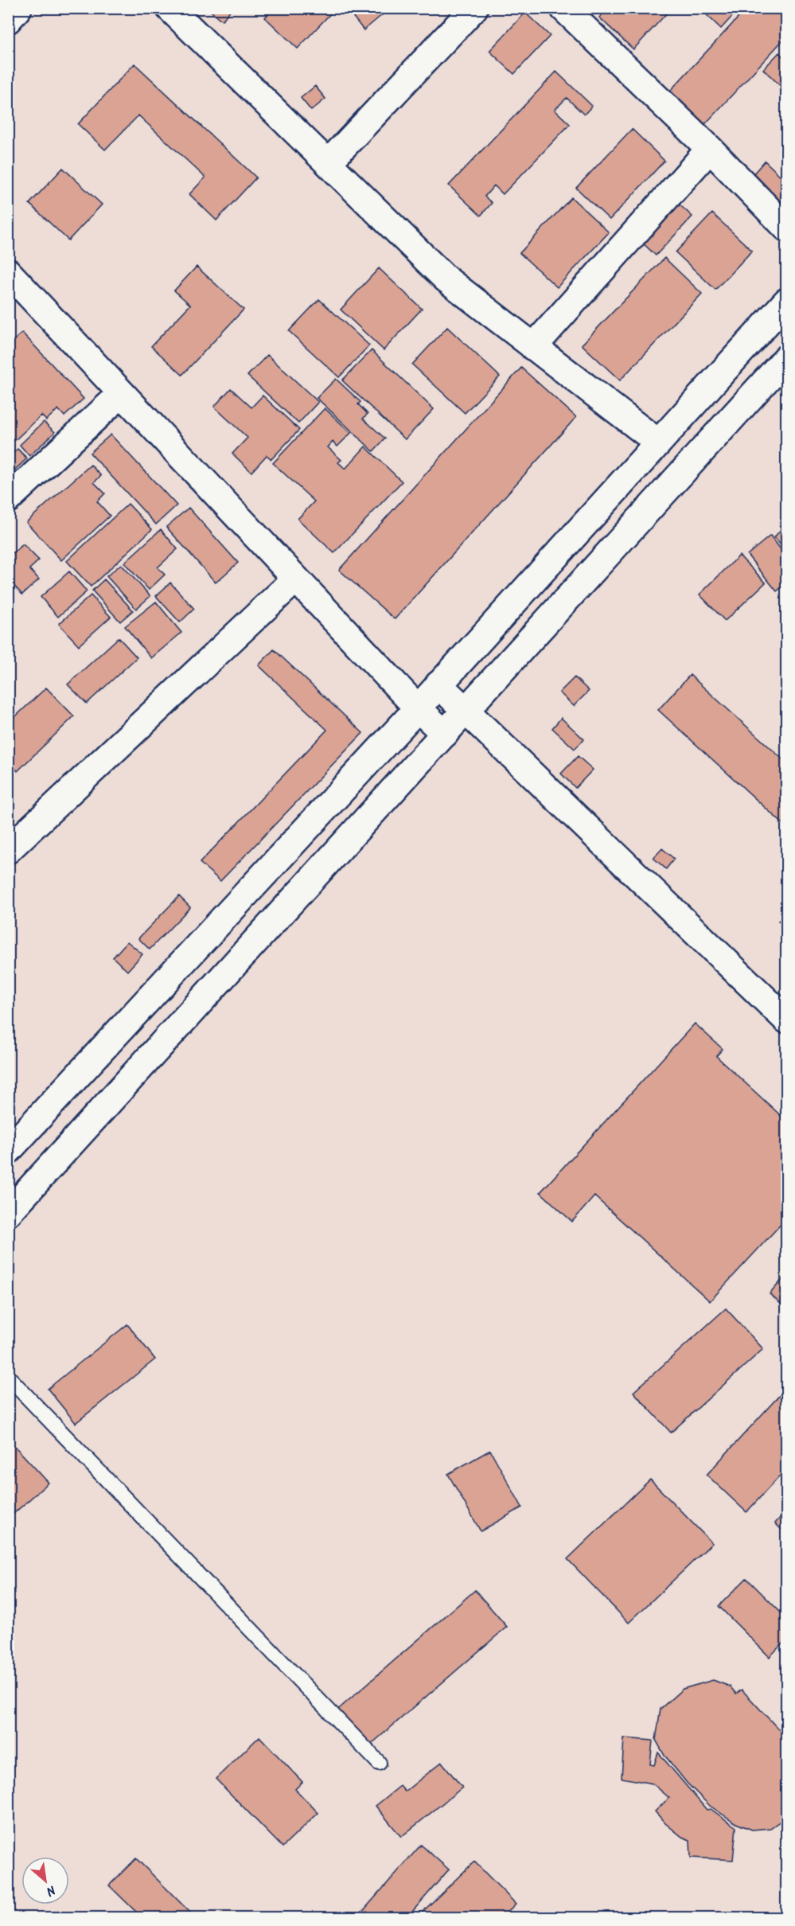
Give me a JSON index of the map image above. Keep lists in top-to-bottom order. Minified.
{"north":"bottom right"}
